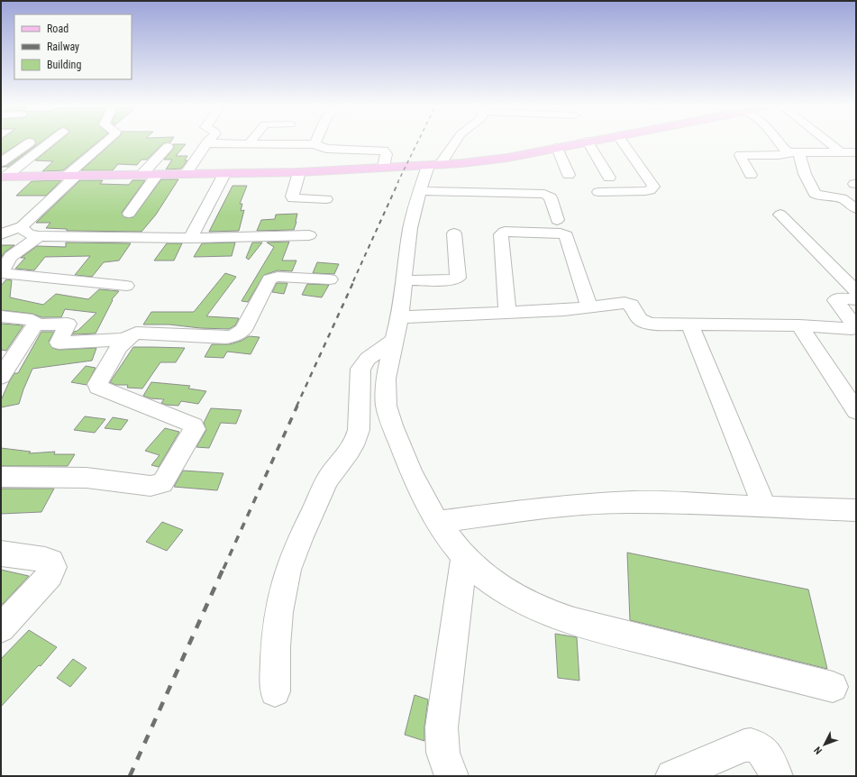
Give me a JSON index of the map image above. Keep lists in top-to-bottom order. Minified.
{"legend":["Road","Railway","Building"],"north":"bottom left"}
